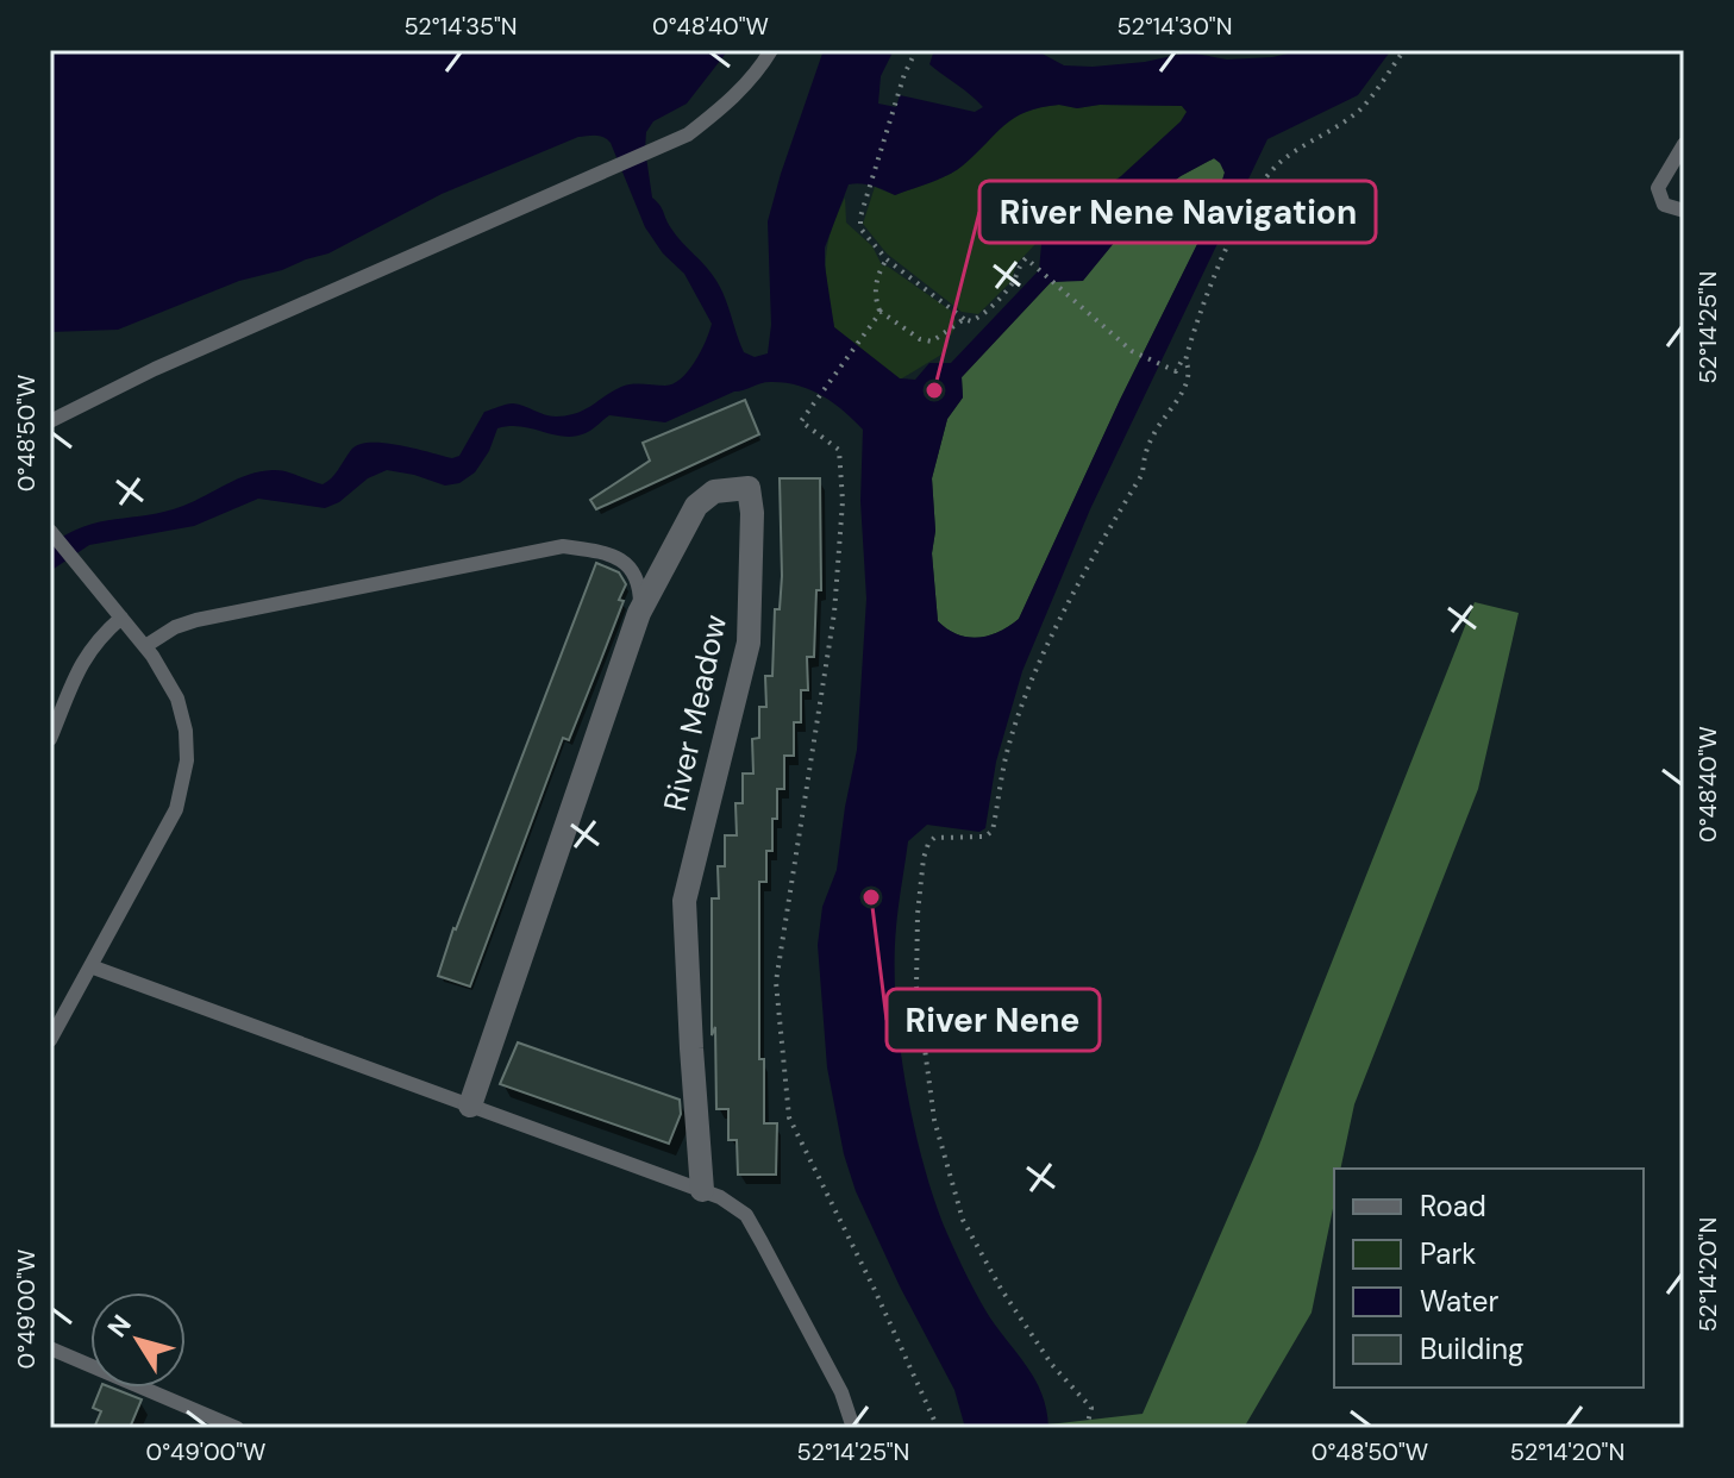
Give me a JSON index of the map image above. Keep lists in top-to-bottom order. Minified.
{"streets":{"street":["River Meadow"]},"places":["River Nene Navigation","River Nene"],"legend":["Road","Park","Water","Building"],"north":"top left","coordinates":["52°14'35\"N","0°48'40\"W","52°14'30\"N","52°14'25\"N","0°48'50\"W","52°14'20\"N","0°49'00\"W"]}
